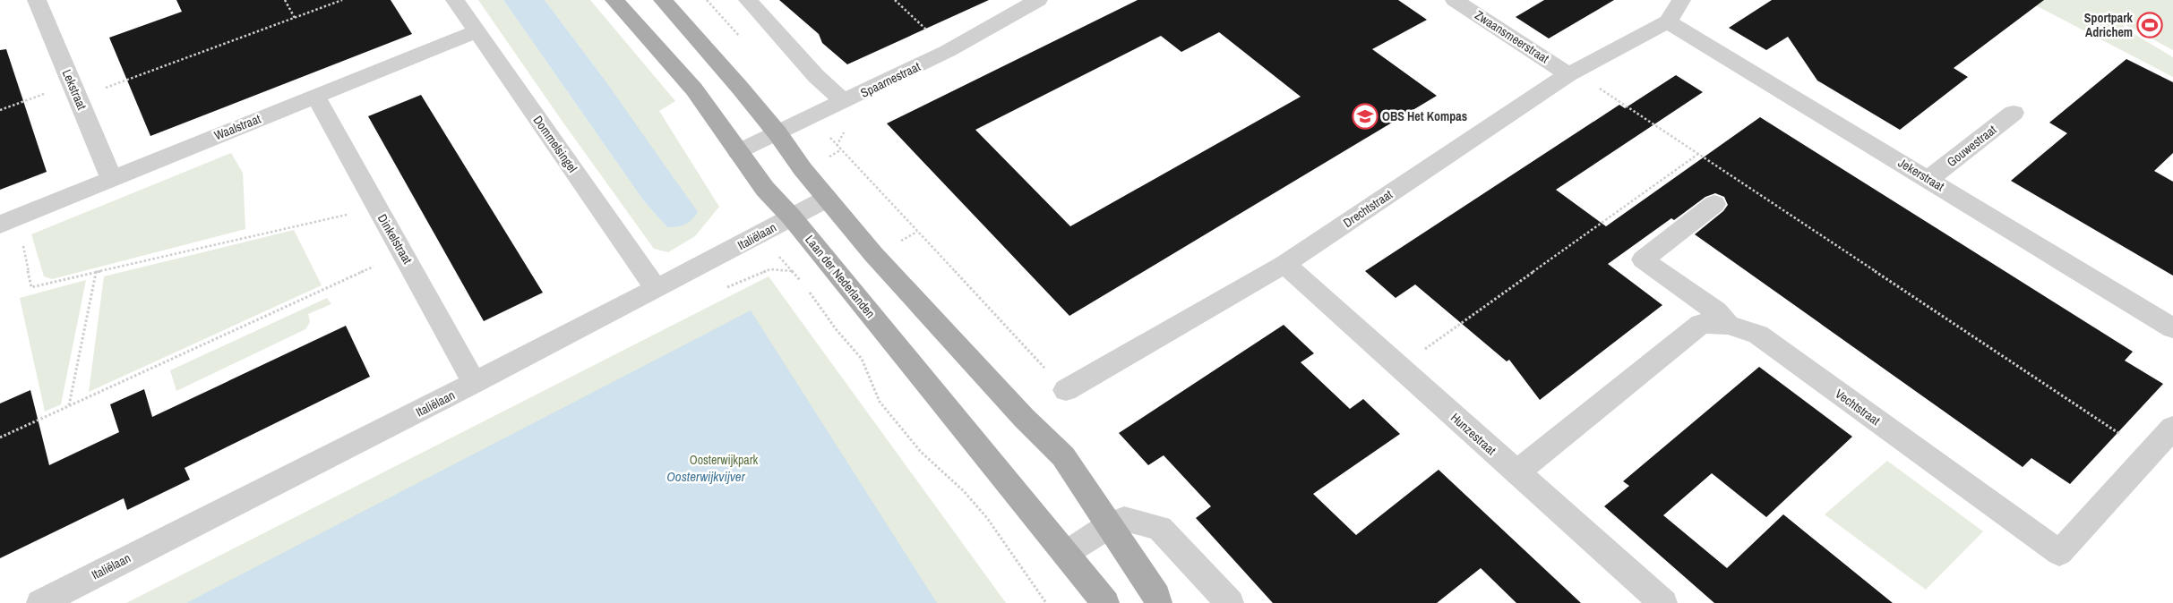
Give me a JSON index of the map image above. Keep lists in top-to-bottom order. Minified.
{"streets":{"main road":["Laan der Nederlanden"],"street":["Zwaansmeerstraat","Spaarnestraat","Lekstraat","Waalstraat","Dommelsingel","Gouwestraat","Jekerstraat","Drechtstraat","Italiëlaan","Dinkelstraat","Vechtstraat","Hunzestraat"]},"crossings":[["Zwaansmeerstraat","Drechtstraat"],["Spaarnestraat","Laan der Nederlanden"],["Lekstraat","Waalstraat"],["Waalstraat","Dommelsingel"],["Waalstraat","Dinkelstraat"],["Dommelsingel","Italiëlaan"],["Gouwestraat","Jekerstraat"],["Jekerstraat","Drechtstraat"],["Drechtstraat","Hunzestraat"],["Italiëlaan","Dinkelstraat"],["Italiëlaan","Laan der Nederlanden"],["Vechtstraat","Hunzestraat"]],"water":["Oosterwijkvijver"],"parks":["Oosterwijkpark"],"places":{"sports":["Sportpark Adrichem"],"school or university":["OBS Het Kompas"]}}
